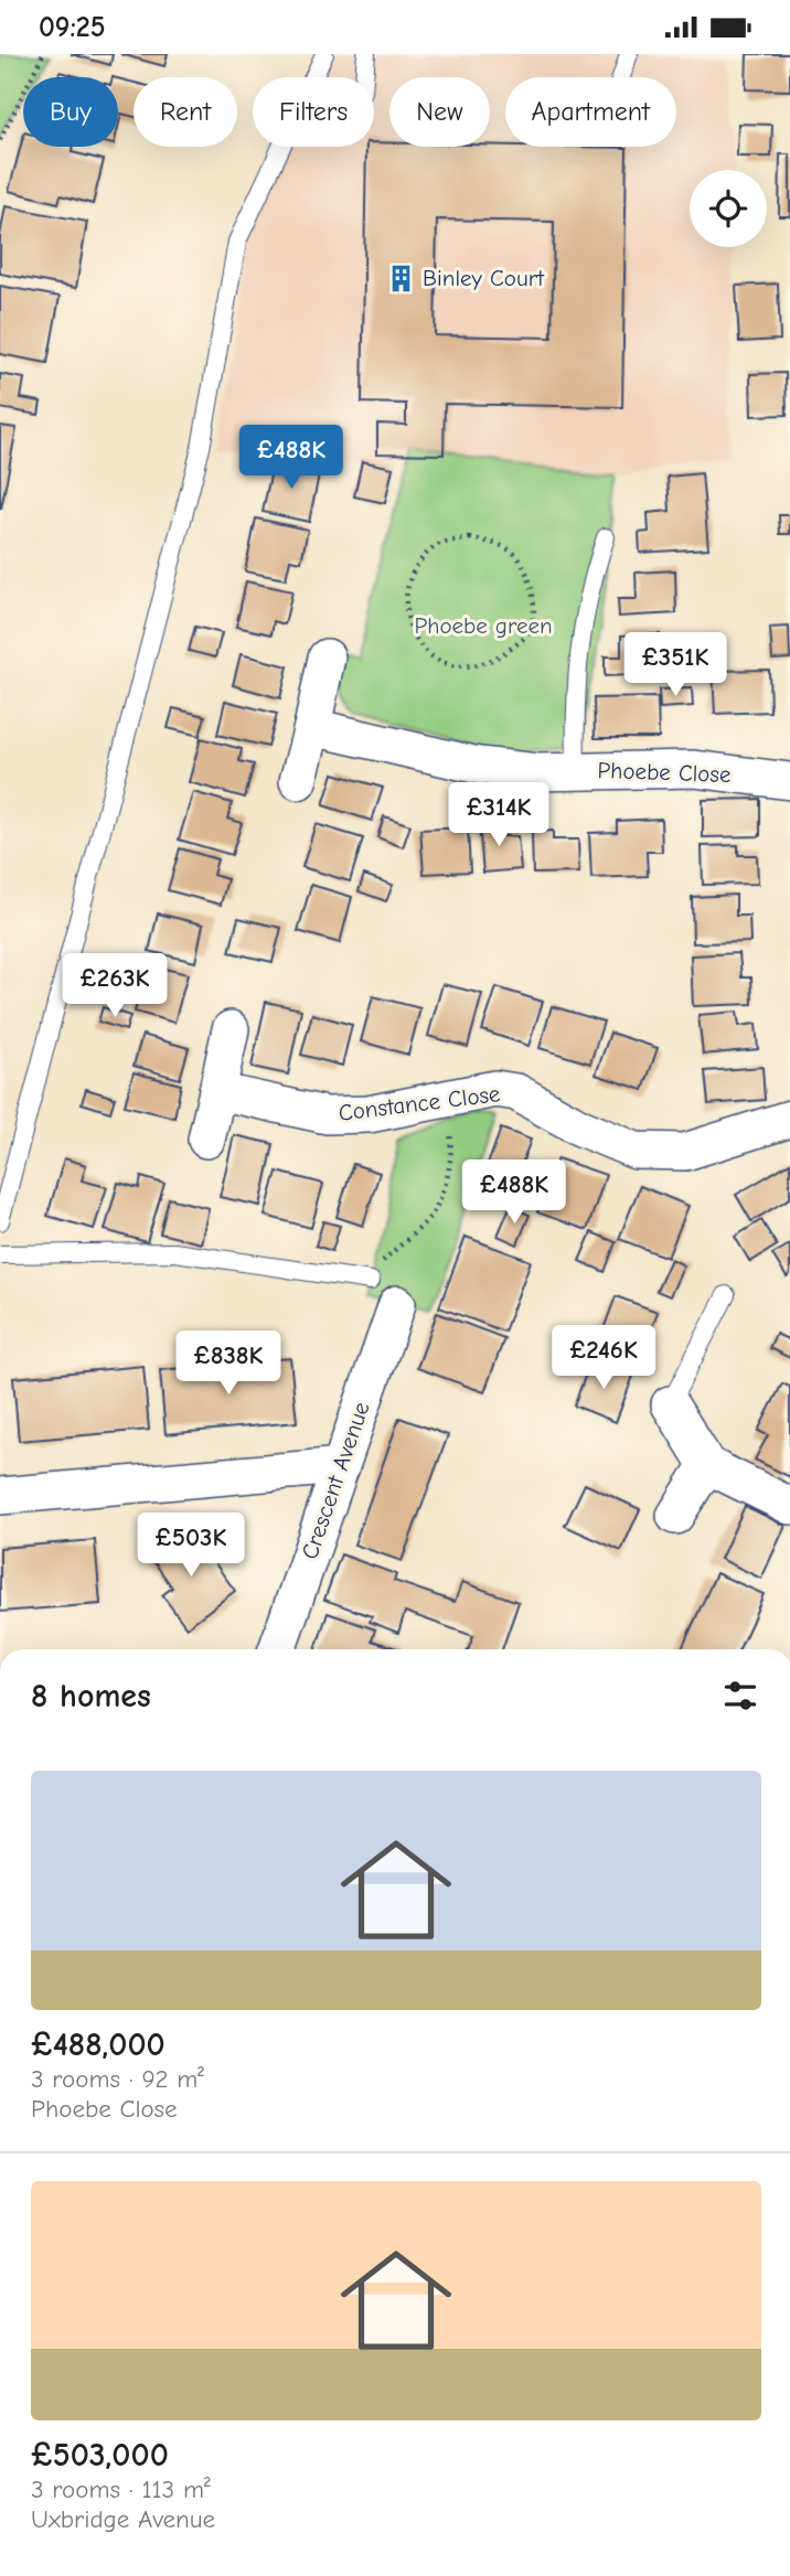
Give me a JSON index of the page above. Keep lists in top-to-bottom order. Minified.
{"streets":{"street":["Phoebe Close","Constance Close","Crescent Avenue"]},"parks":["Phoebe green"],"places":{"building":["Binley Court"]},"page":{"status":"09:25","chip":["Buy","Rent","Filters","New","Apartment"],"price":["£488K","£351K","£314K","£263K","£488K","£246K","£838K","£503K"],"heading":"8 homes","list":[{"name":"£488,000","note":"3 rooms · 92 m² · Phoebe Close"},{"name":"£503,000","note":"3 rooms · 113 m² · Uxbridge Avenue"}]}}
